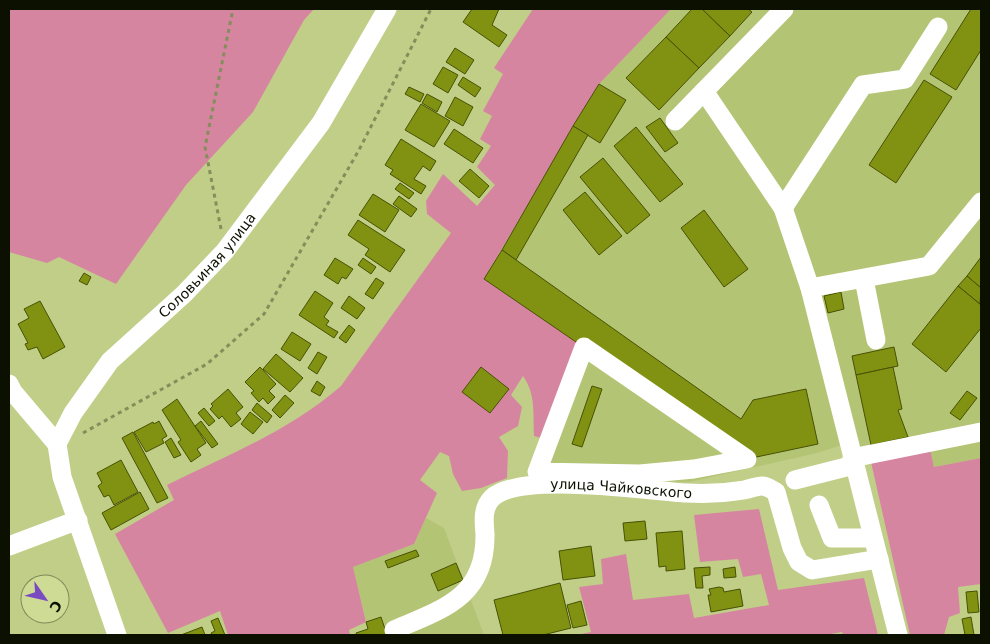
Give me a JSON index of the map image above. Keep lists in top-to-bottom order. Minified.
{"streets":{"street":["Соловьиная улица","улица Чайковского"]},"north":"bottom right"}
